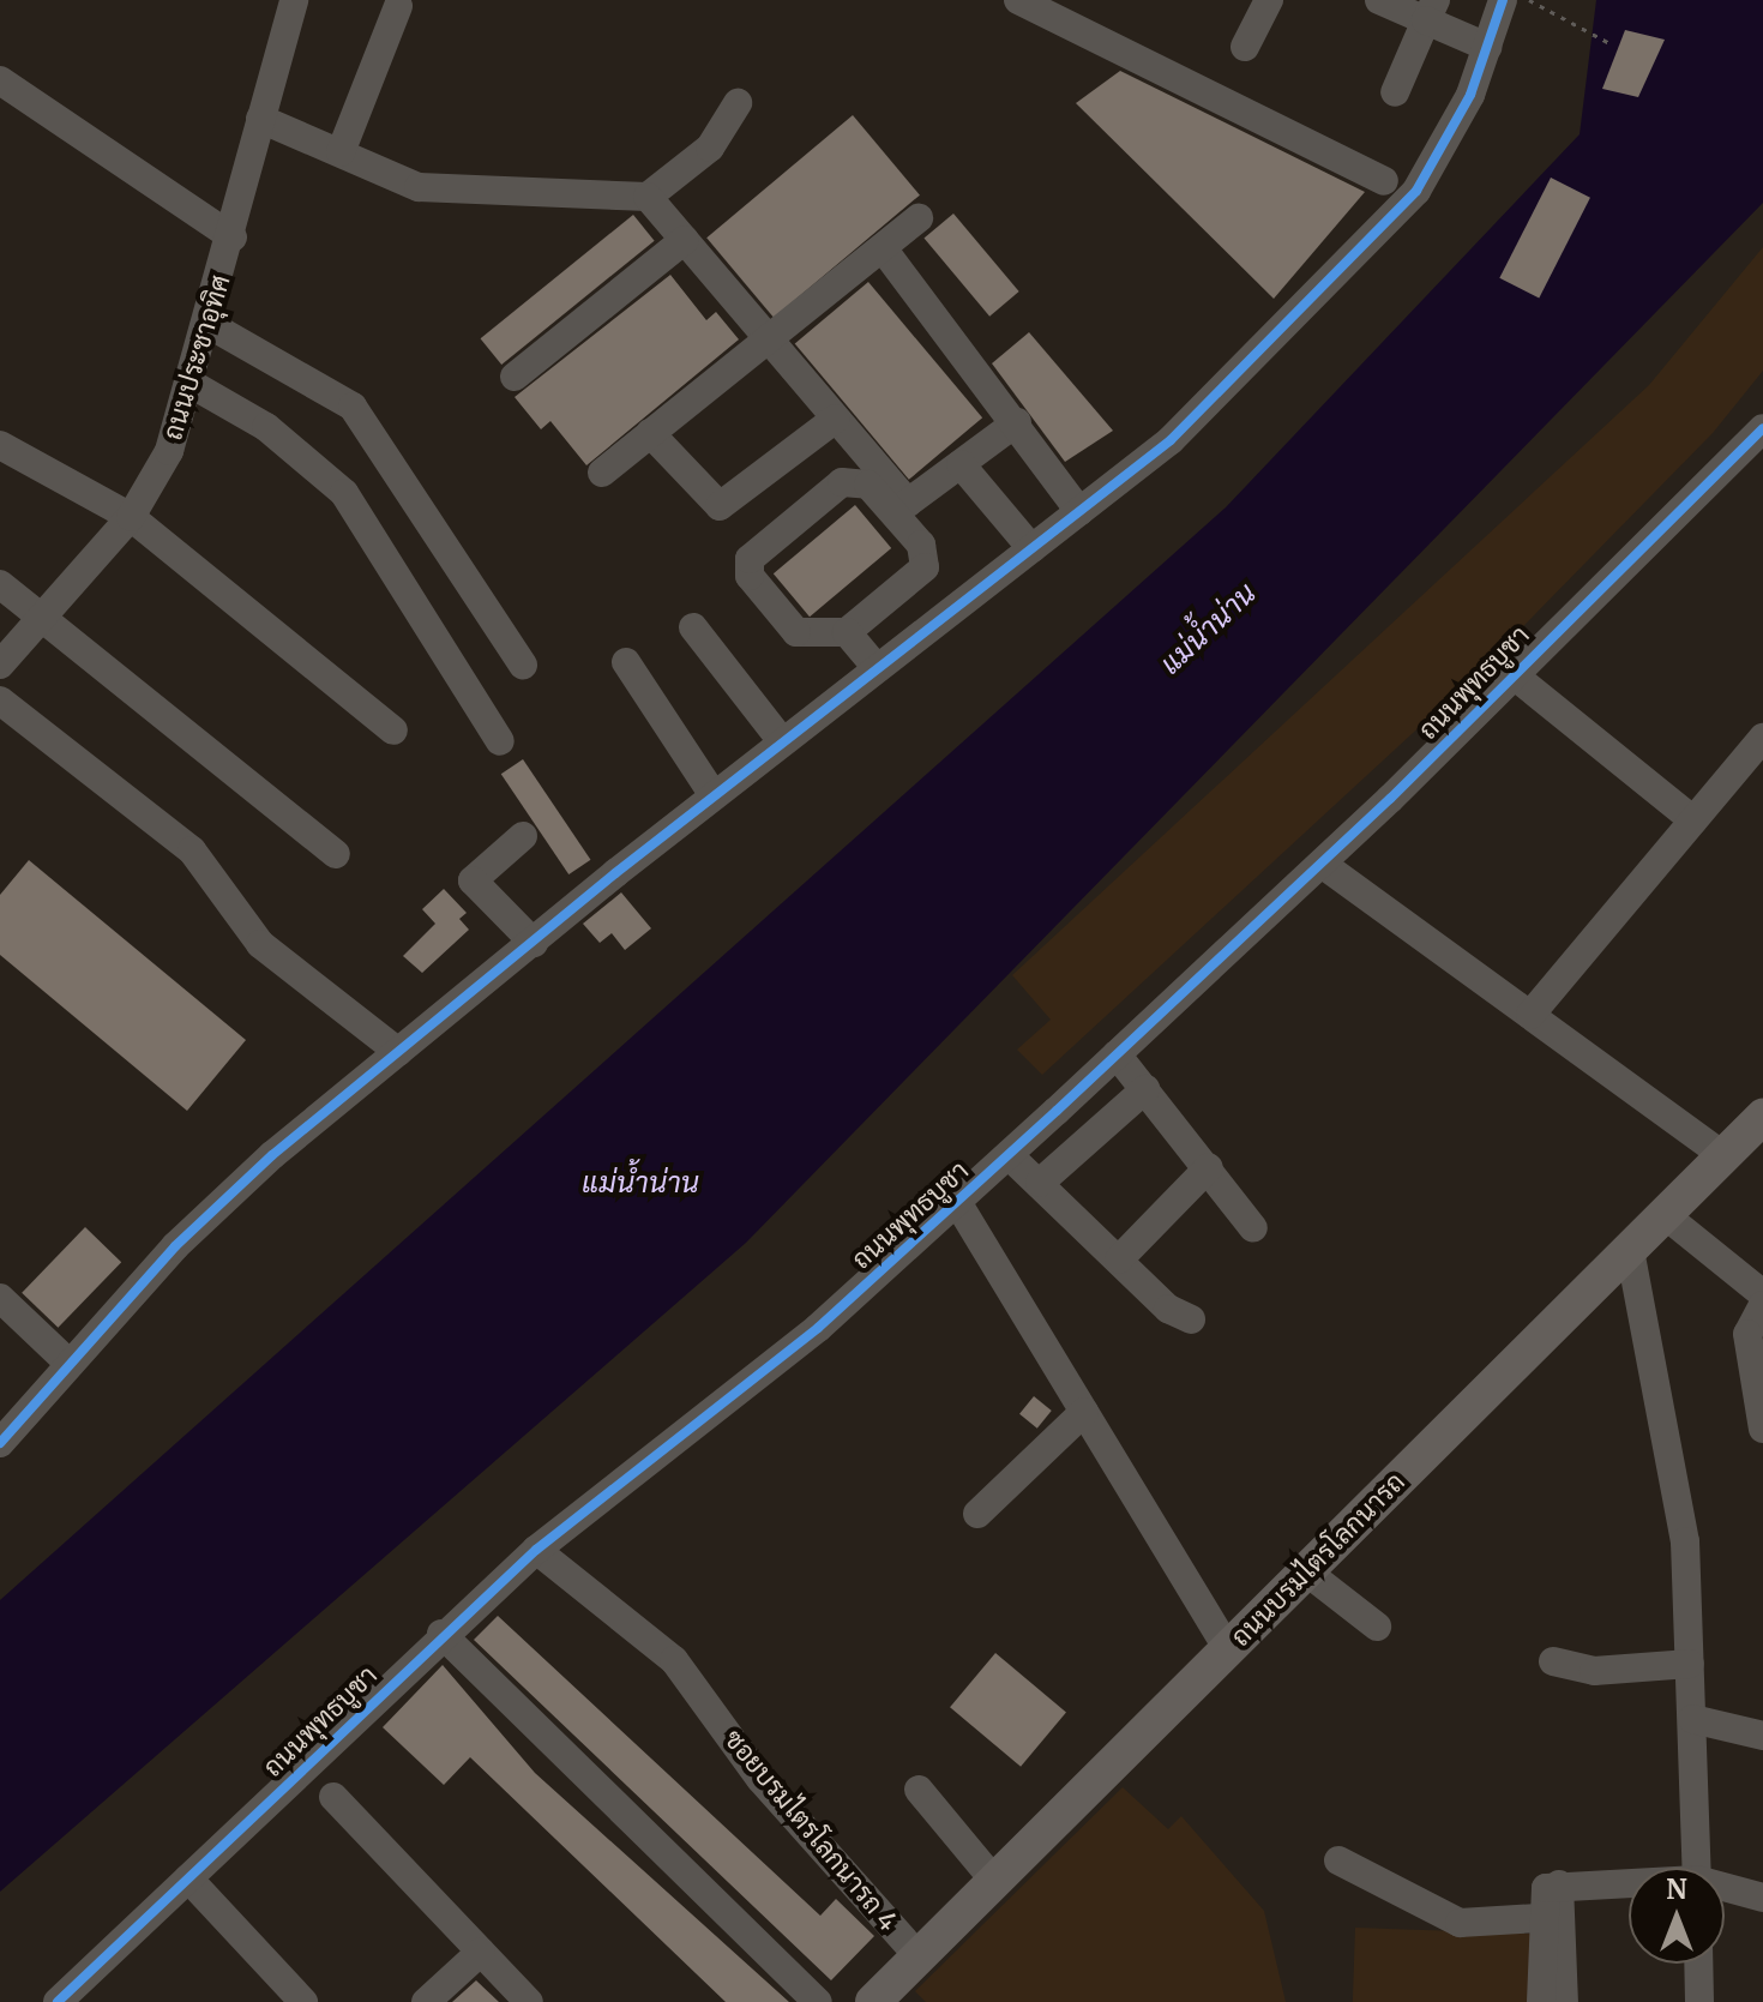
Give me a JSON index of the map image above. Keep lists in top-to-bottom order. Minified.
{"streets":{"main road":["ถนนบรมไตรโลกนารถ"],"street":["ถนนประชาอุทิศ","ถนนพุทธบูชา","ซอยบรมไตรโลกนารถ 4"]},"crossings":[["ถนนพุทธบูชา","ซอยบรมไตรโลกนารถ 4"],["ถนนบรมไตรโลกนารถ","ซอยบรมไตรโลกนารถ 4"]],"water":["แม่น้ำน่าน"],"north":"top"}
